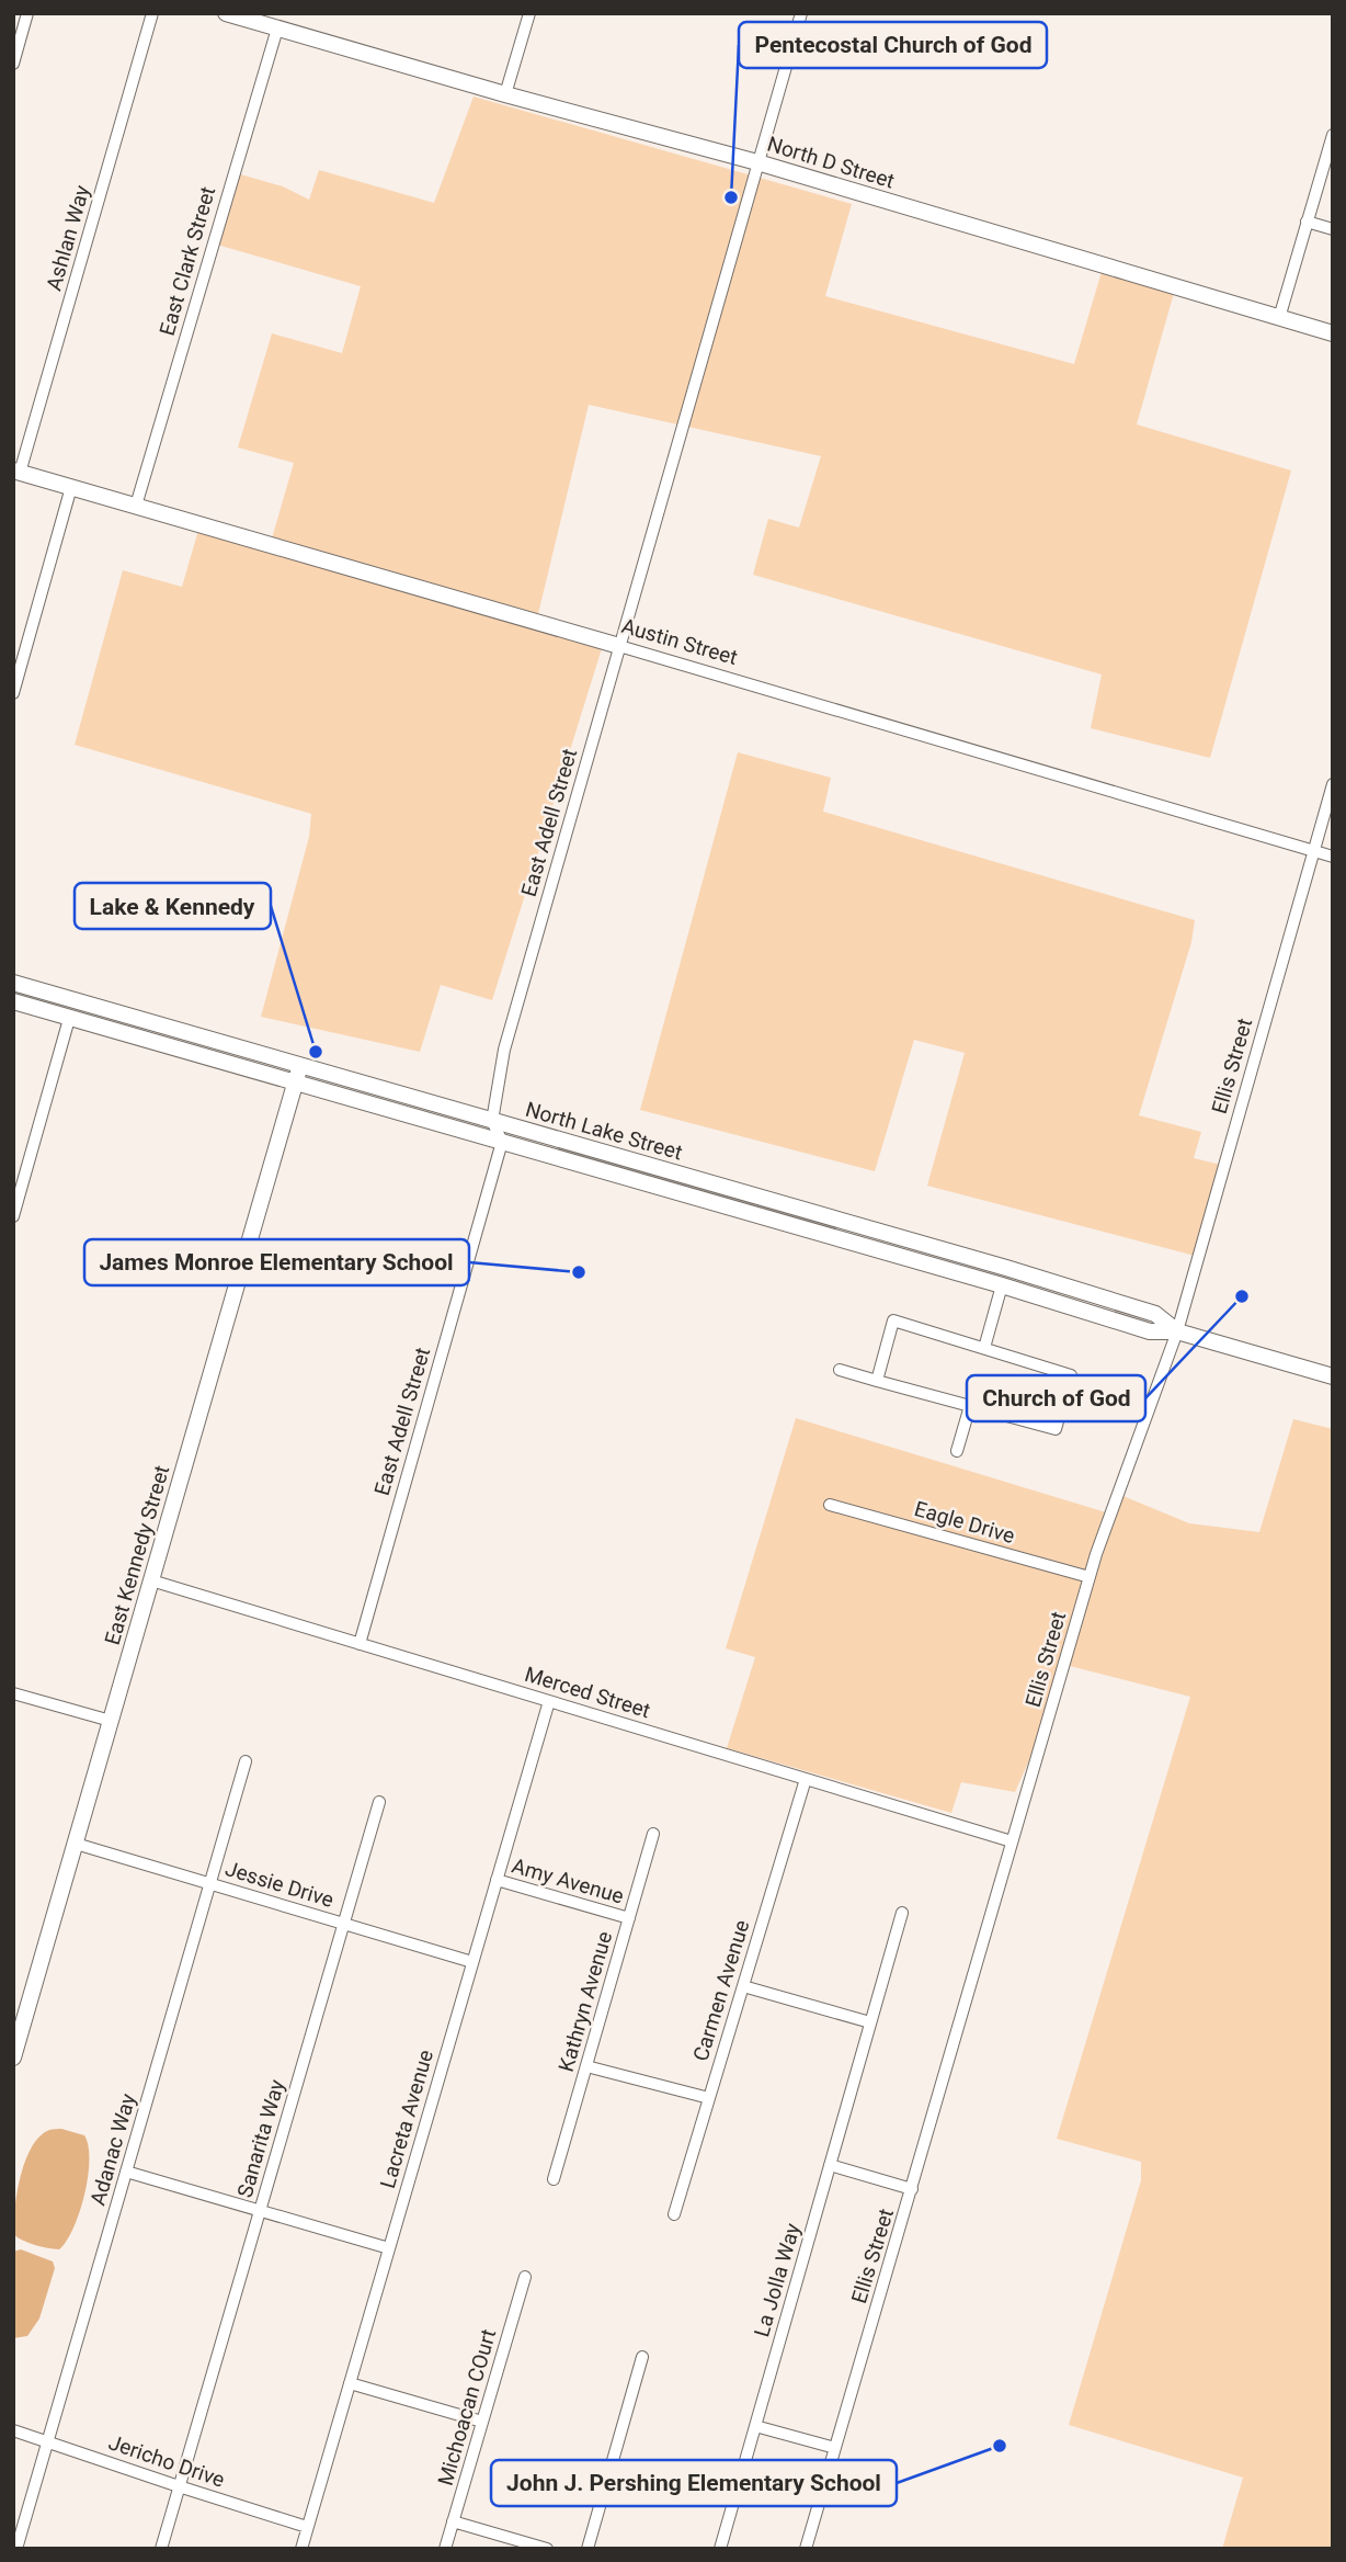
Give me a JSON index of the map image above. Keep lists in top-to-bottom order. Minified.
{"streets":{"street":["North D Street","Ashlan Way","East Clark Street","Austin Street","East Adell Street","Ellis Street","North Lake Street","Eagle Drive","East Kennedy Street","Merced Street","Amy Avenue","Jessie Drive","Carmen Avenue","Kathryn Avenue","Lacreta Avenue","Sanarita Way","Adanac Way","La Jolla Way","Michoacan COurt","Jericho Drive"]},"crossings":[["North D Street","East Clark Street"],["North D Street","East Adell Street"],["Ashlan Way","Austin Street"],["East Clark Street","Austin Street"],["Austin Street","East Adell Street"],["Austin Street","Ellis Street"],["East Adell Street","North Lake Street"],["East Adell Street","Merced Street"],["Ellis Street","North Lake Street"],["Ellis Street","Eagle Drive"],["Ellis Street","Merced Street"],["North Lake Street","East Kennedy Street"],["East Kennedy Street","Merced Street"],["East Kennedy Street","Jessie Drive"],["Merced Street","Carmen Avenue"],["Merced Street","Lacreta Avenue"],["Amy Avenue","Kathryn Avenue"],["Amy Avenue","Lacreta Avenue"],["Jessie Drive","Lacreta Avenue"],["Jessie Drive","Sanarita Way"],["Jessie Drive","Adanac Way"],["Lacreta Avenue","Jericho Drive"],["Sanarita Way","Jericho Drive"],["Adanac Way","Jericho Drive"]],"places":["Pentecostal Church of God","Lake & Kennedy","James Monroe Elementary School","Church of God","John J. Pershing Elementary School"]}
